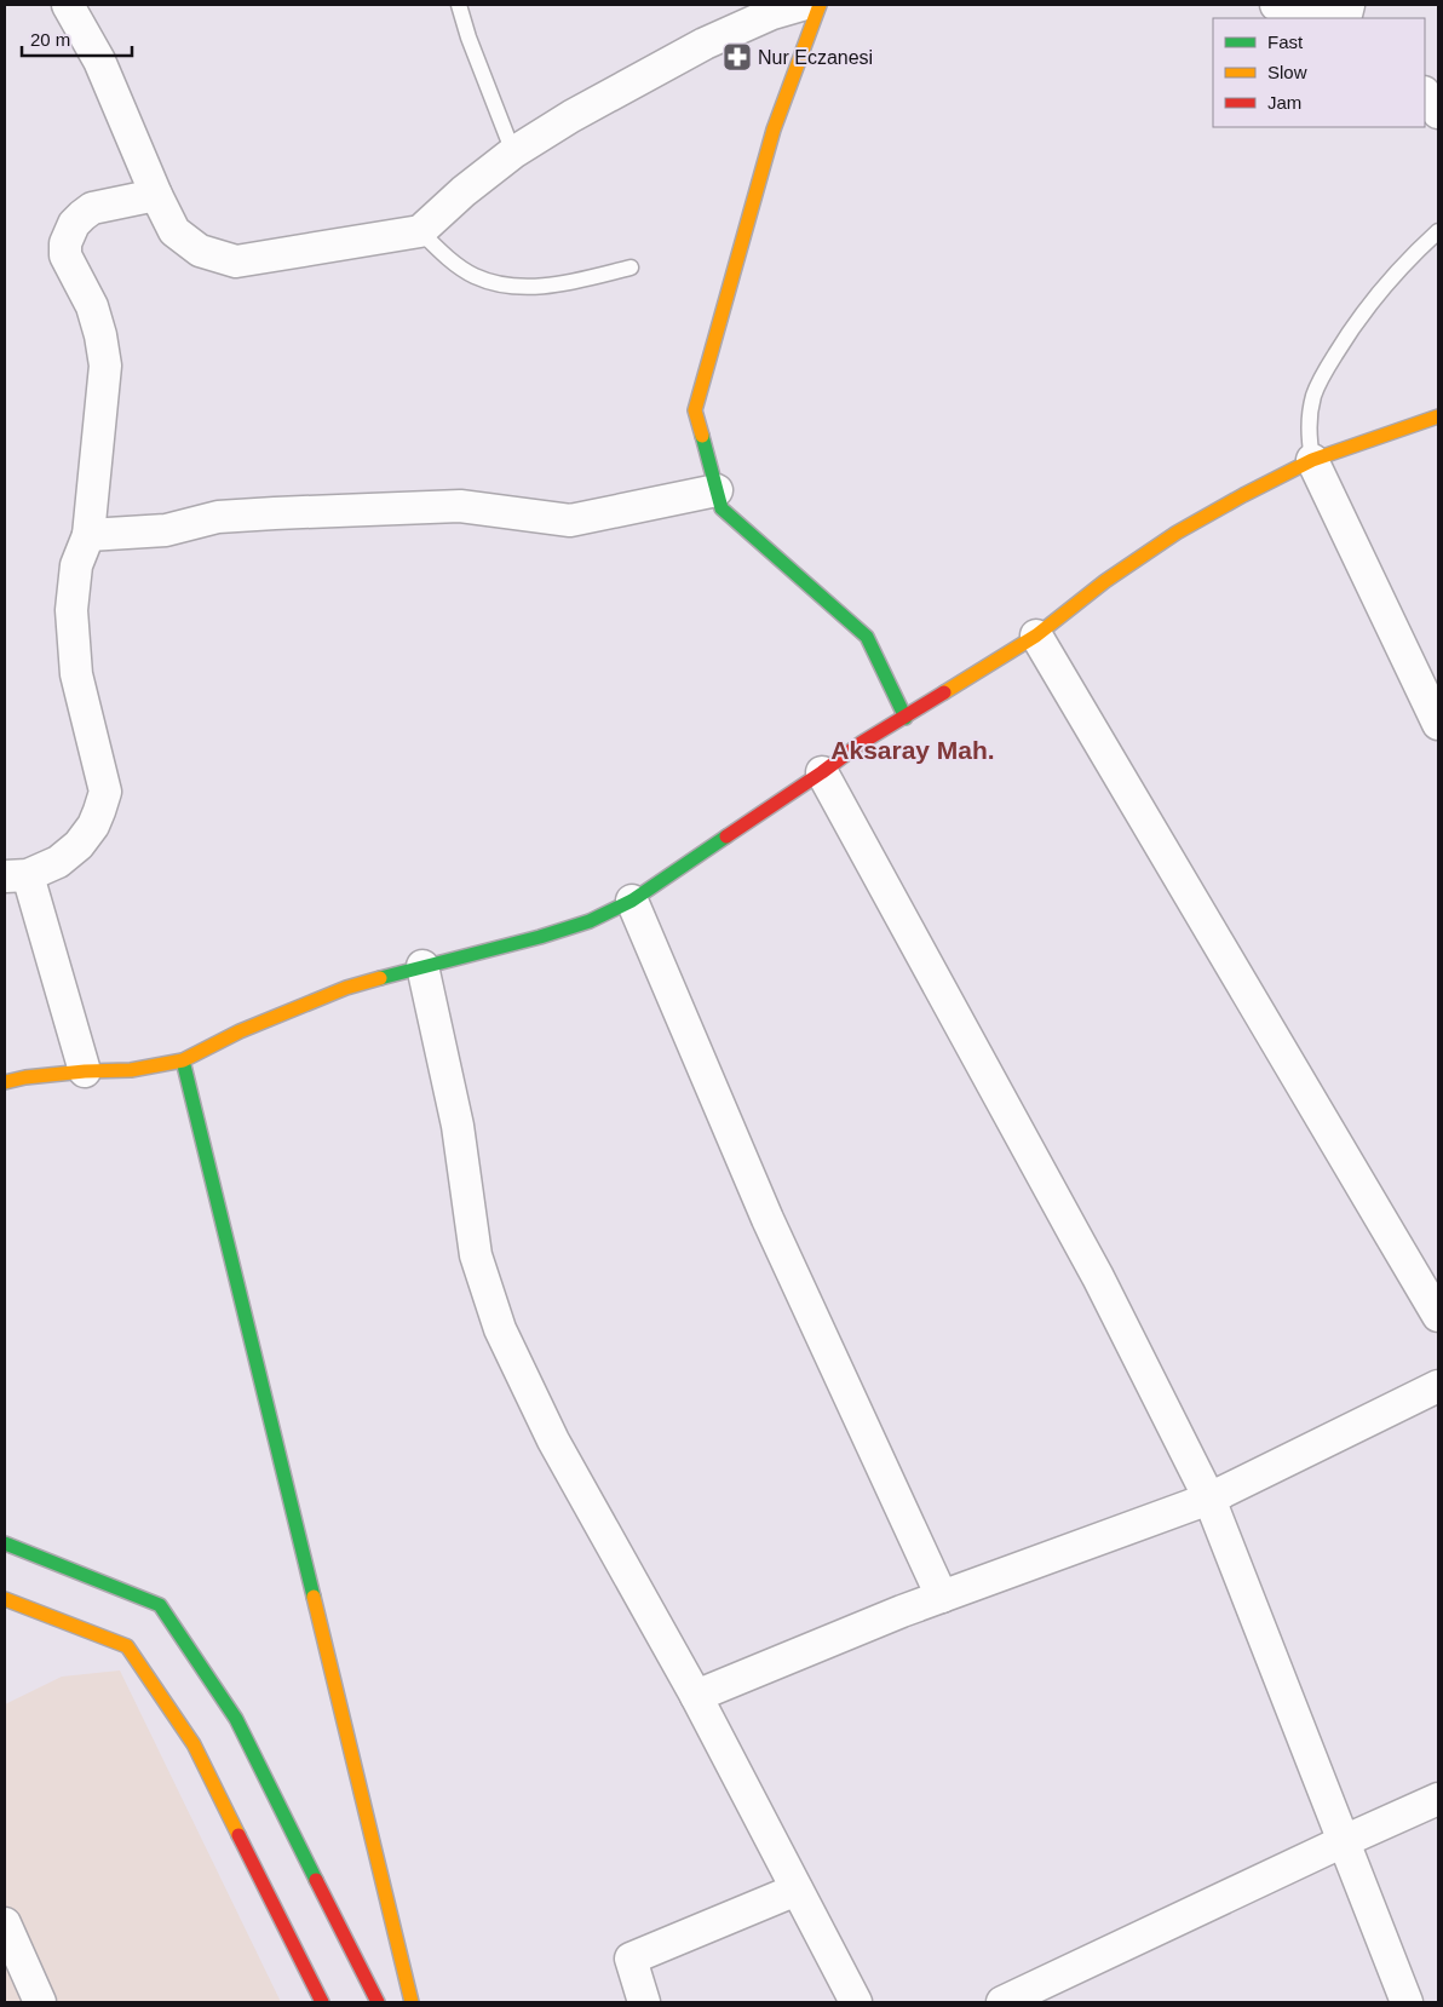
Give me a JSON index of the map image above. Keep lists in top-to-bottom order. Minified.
{"districts":["Aksaray Mah."],"places":{"pharmacy":["Nur Eczanesi"]},"legend":["Fast","Slow","Jam"],"scale_bar":"20 m"}
